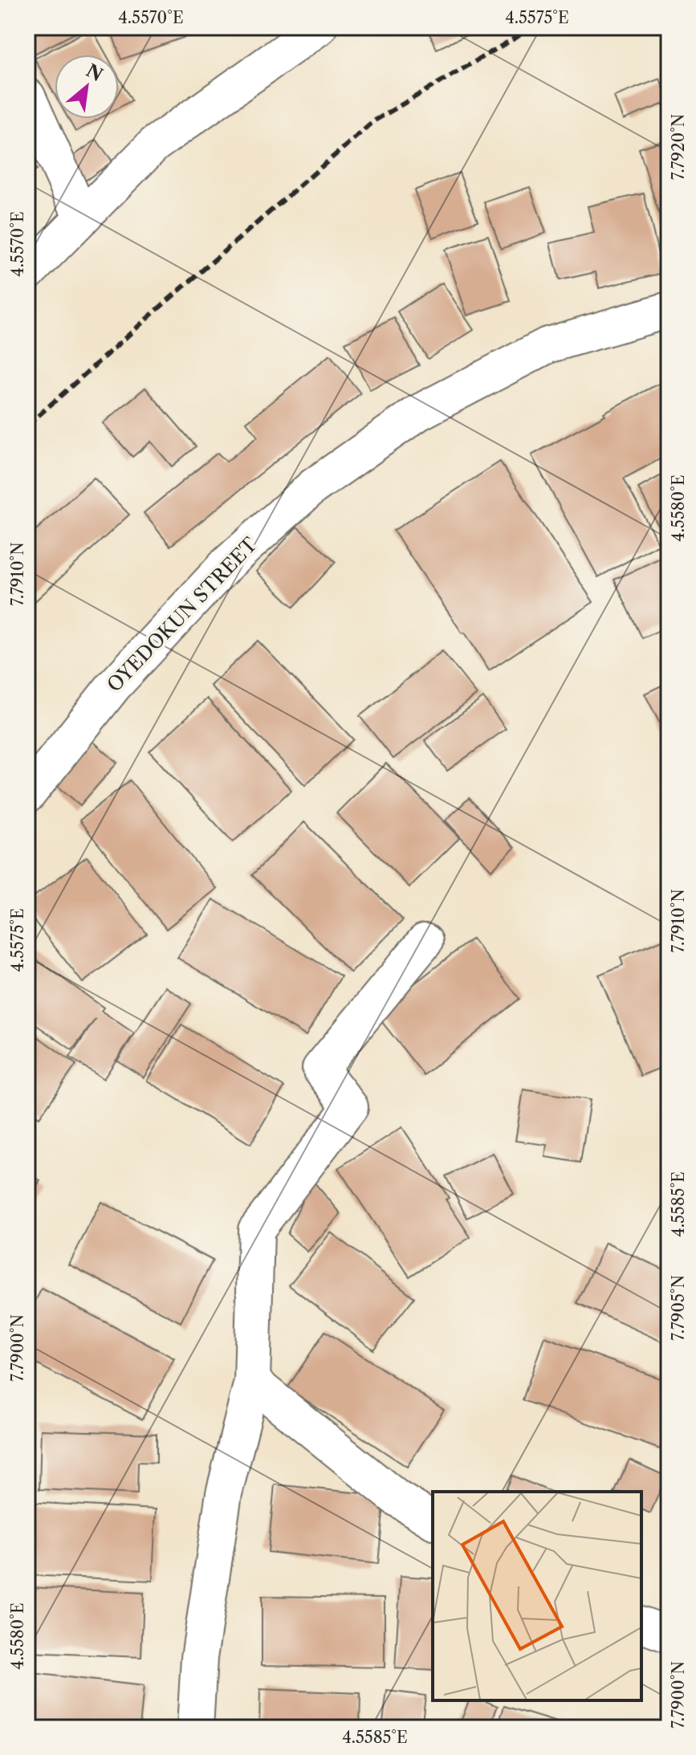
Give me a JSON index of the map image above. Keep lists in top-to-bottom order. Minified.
{"streets":{"street":["OYEDOKUN STREET"]},"north":"top right","coordinates":["4.5570°E","4.5575°E","7.7920°N","4.5580°E","7.7910°N","4.5585°E","7.7905°N","7.7900°N"]}
